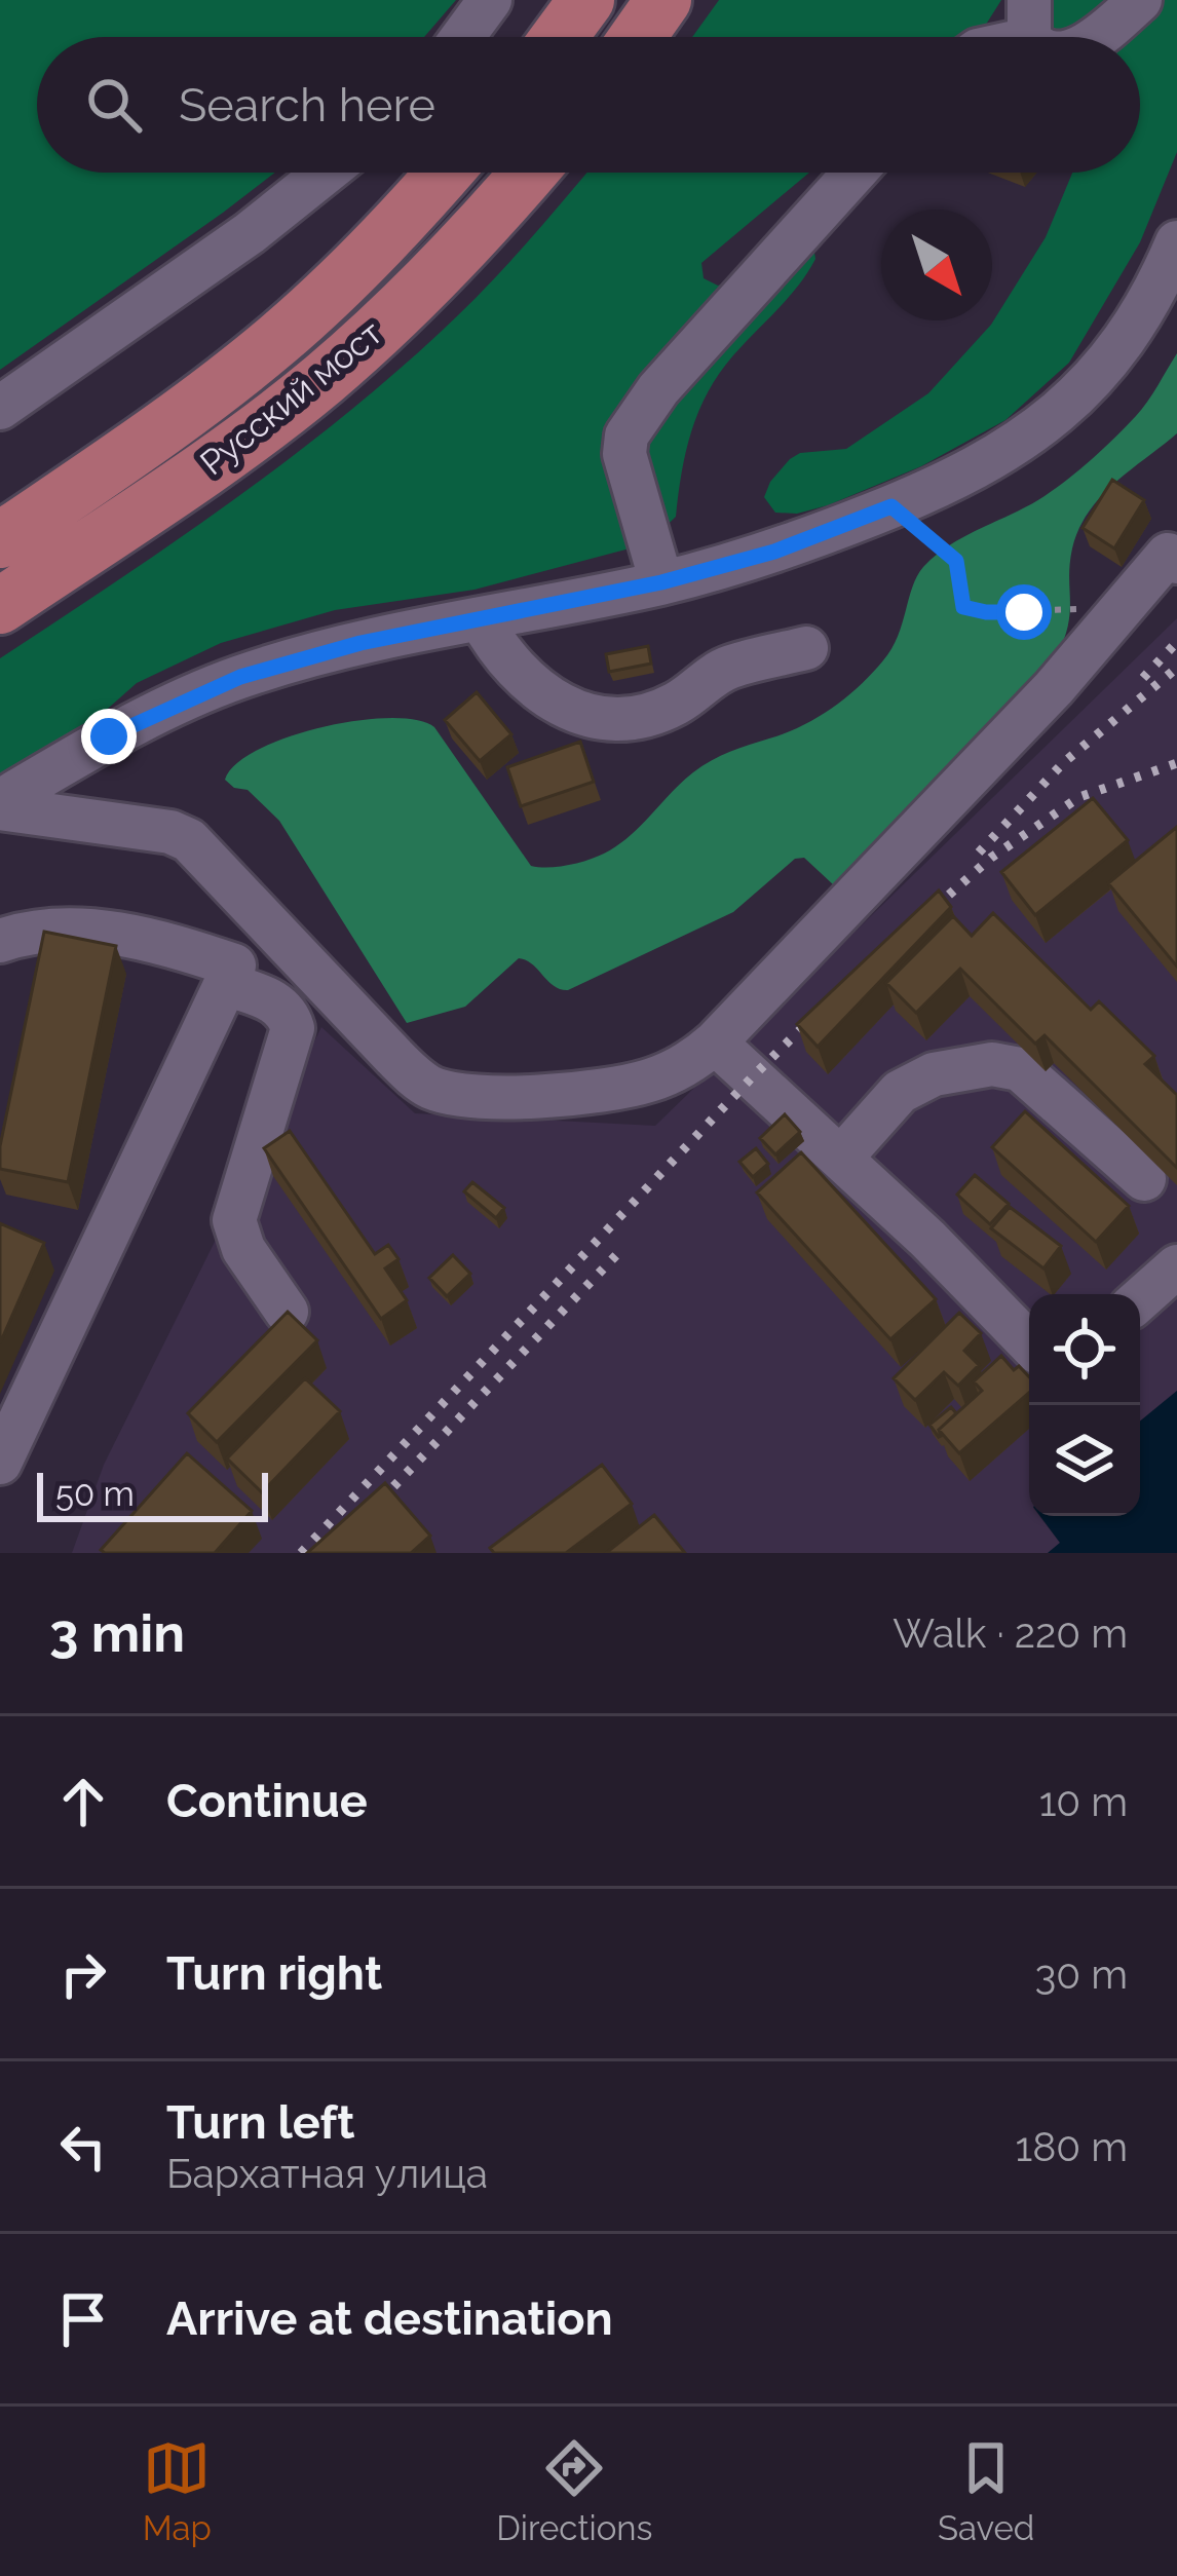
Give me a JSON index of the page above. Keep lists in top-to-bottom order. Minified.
{"streets":{"main road":["Русский мост"]},"scale_bar":"50 m","north":"bottom right","page":{"search":"Search here","scale":"50 m","heading":["3 min","Walk · 220 m"],"list":[["Continue","10 m"],["Turn right","30 m"],["Turn left","Бархатная улица","180 m"],"Arrive at destination"],"nav":["Map","Directions","Saved"]}}
